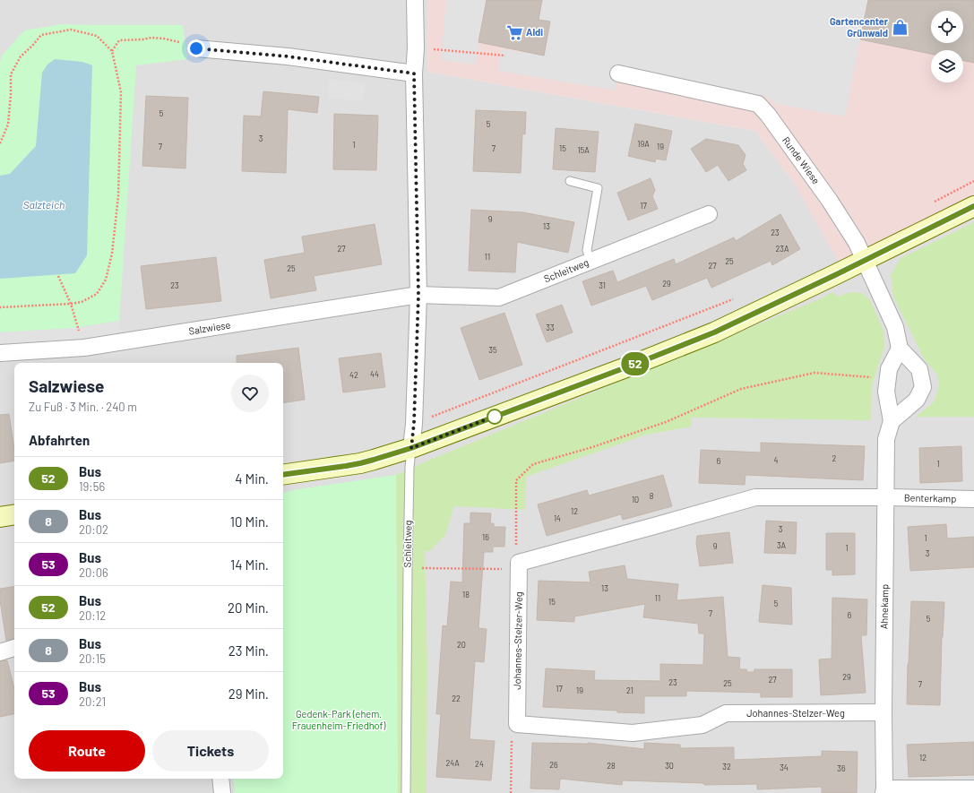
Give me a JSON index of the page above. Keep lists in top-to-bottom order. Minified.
{"streets":{"street":["Runde Wiese","Schleitweg","Salzwiese","Benterkamp","Ahnekamp","Johannes-Stelzer-Weg"]},"crossings":[["Runde Wiese","Ahnekamp"],["Schleitweg","Salzwiese"],["Benterkamp","Ahnekamp"],["Ahnekamp","Johannes-Stelzer-Weg"]],"water":["Salzteich"],"parks":["Gedenk-Park (ehem. Frauenheim-Friedhof)"],"places":{"shop":["Gartencenter Grünwald"],"supermarket":["Aldi"]},"lines":["bus line 52"],"house_numbers":["5","5","3","19A","1","7","19","7","15","15A","17","9","13","23","27","23A","11","25","27","25","29","23","31","33","35","44","42","2","4","6","1","8","10","12","14","3","16","1","3A","9","1","3","13","18","11","15","5","7","6","5","20","29","27","23","25","7","17","19","21","22","12","24A","24","26","28","30","32","34","36"],"page":{"on_map":"52","heading":[["Salzwiese","Zu Fuß · 3 Min. · 240 m"],"Abfahrten"],"list":[{"mark":"52","name":"Bus","note":"19:56","value":"4 Min."},{"mark":"8","name":"Bus","note":"20:02","value":"10 Min."},{"mark":"53","name":"Bus","note":"20:06","value":"14 Min."},{"mark":"52","name":"Bus","note":"20:12","value":"20 Min."},{"mark":"8","name":"Bus","note":"20:15","value":"23 Min."},{"mark":"53","name":"Bus","note":"20:21","value":"29 Min."}],"buttons":["Route","Tickets"]}}
